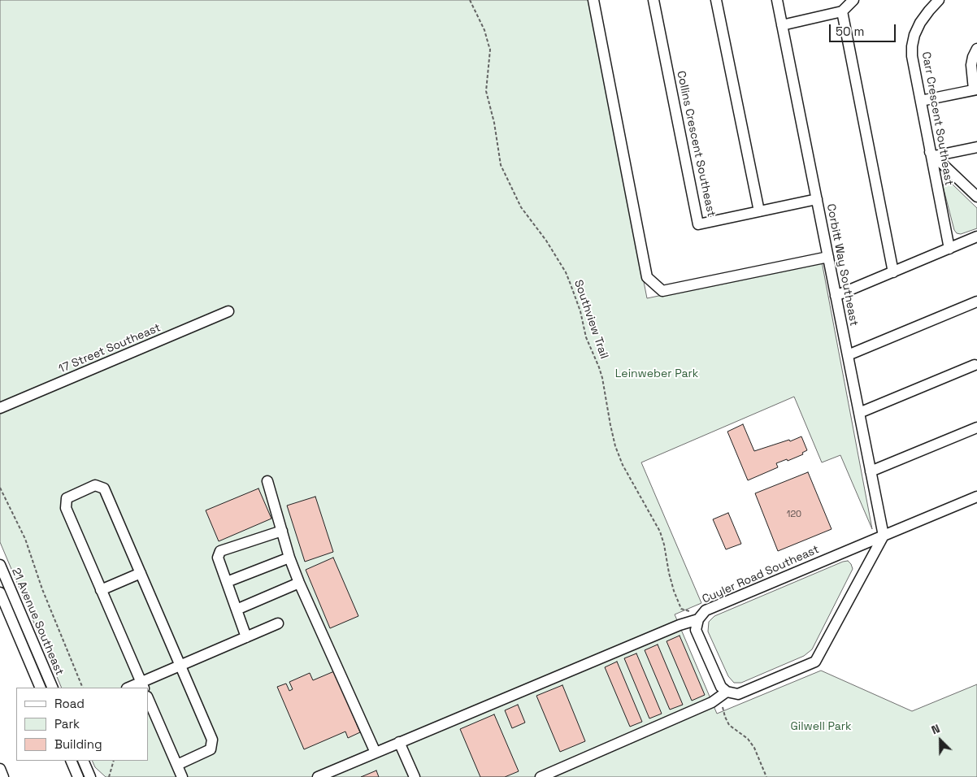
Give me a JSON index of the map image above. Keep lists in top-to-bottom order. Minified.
{"streets":{"street":["Carr Crescent Southeast","Collins Crescent Southeast","Corbitt Way Southeast","17 Street Southeast","Cuyler Road Southeast","21 Avenue Southeast"],"path":["Southview Trail"]},"crossings":[["Collins Crescent Southeast","Corbitt Way Southeast"],["Corbitt Way Southeast","Cuyler Road Southeast"],["Southview Trail","Cuyler Road Southeast"]],"parks":["Leinweber Park","Gilwell Park"],"house_numbers":["120"],"legend":["Road","Park","Building"],"scale_bar":"50 m","north":"top left"}
